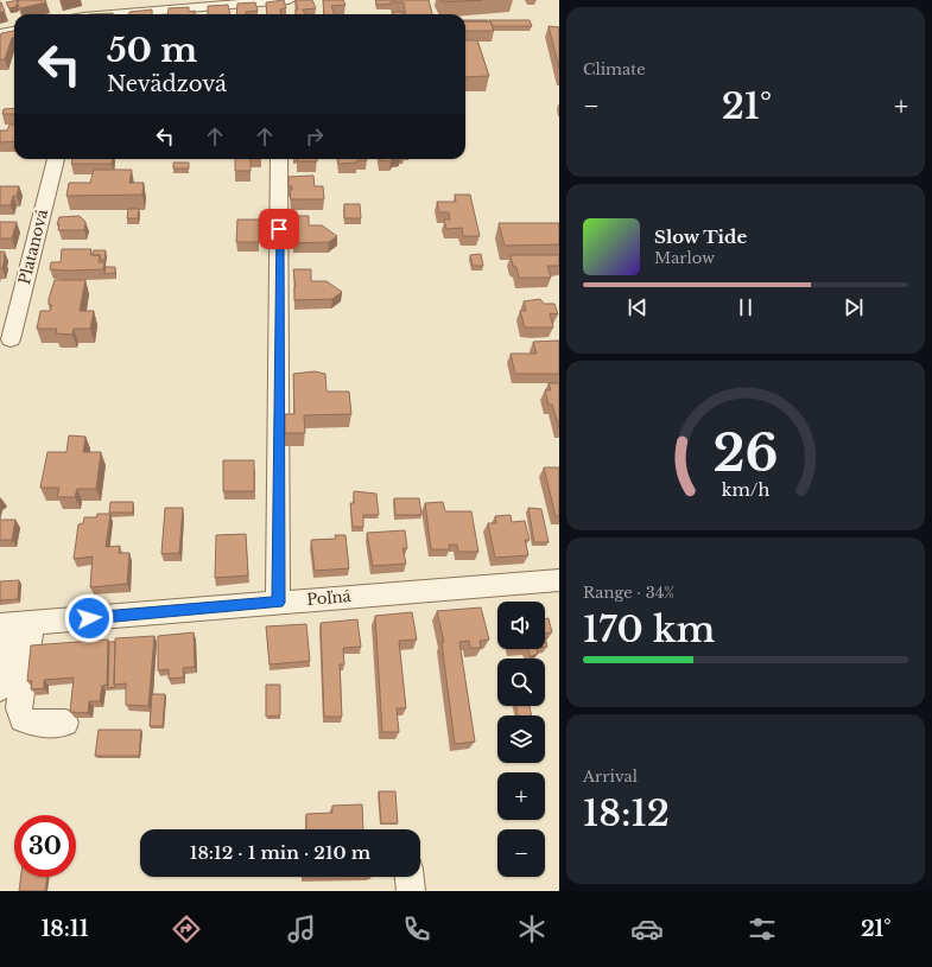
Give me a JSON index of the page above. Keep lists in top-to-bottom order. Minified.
{"streets":{"street":["Platanová","Poľná"]},"page":{"tile":["Climate",["Range · 34%","170 km"],["Arrival","18:12"]],"turn":["50 m","Nevädzová"],"heat":["−","21°","+"],"song":["Slow Tide","Marlow"],"map_buttons":["+","−"],"limit":"30","trip":"18:12 · 1 min · 210 m","tabs":["18:11","21°"],"gauge":["26","km/h"]}}
